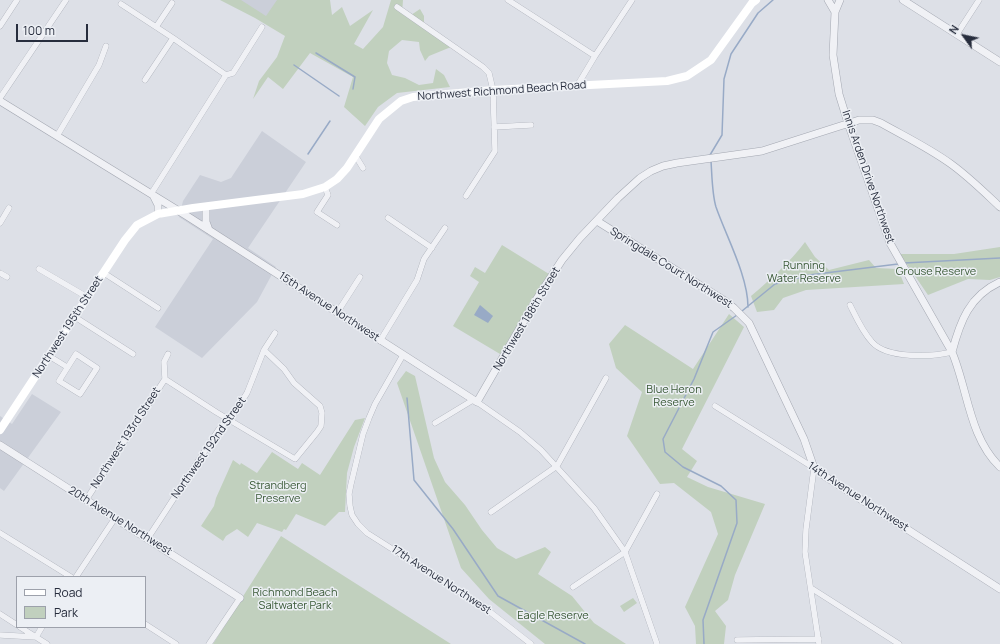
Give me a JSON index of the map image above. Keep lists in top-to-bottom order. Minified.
{"streets":{"main road":["Northwest Richmond Beach Road","Northwest 195th Street"],"street":["Innis Arden Drive Northwest","Springdale Court Northwest","15th Avenue Northwest","Northwest 188th Street","Northwest 193rd Street","Northwest 192nd Street","14th Avenue Northwest","20th Avenue Northwest","17th Avenue Northwest"]},"crossings":[["Northwest Richmond Beach Road","15th Avenue Northwest"],["Northwest Richmond Beach Road","Northwest 195th Street"],["Innis Arden Drive Northwest","Northwest 188th Street"],["Springdale Court Northwest","Northwest 188th Street"],["Springdale Court Northwest","14th Avenue Northwest"],["15th Avenue Northwest","Northwest 188th Street"],["15th Avenue Northwest","17th Avenue Northwest"],["Northwest 193rd Street","20th Avenue Northwest"],["Northwest 192nd Street","20th Avenue Northwest"]],"parks":["Running Water Reserve","Grouse Reserve","Blue Heron Reserve","Strandberg Preserve","Richmond Beach Saltwater Park","Eagle Reserve"],"legend":["Road","Park"],"scale_bar":"100 m","north":"top left"}
